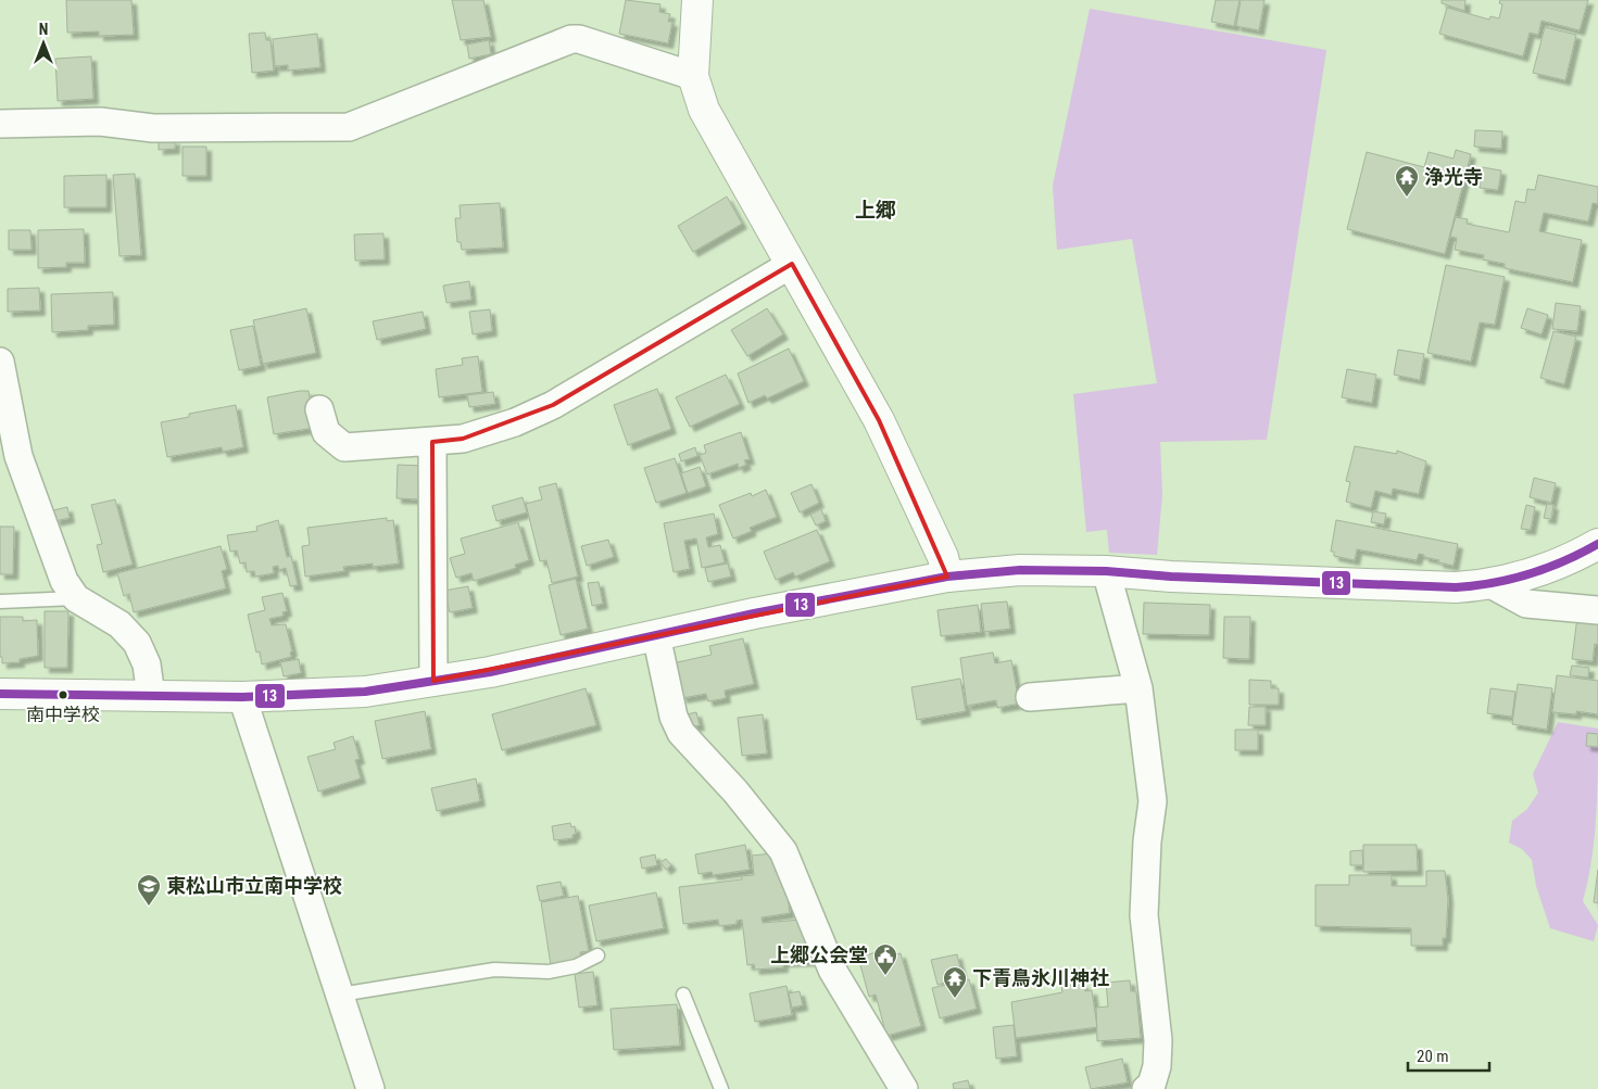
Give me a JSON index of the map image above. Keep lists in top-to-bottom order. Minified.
{"districts":["上郷"],"places":{"temple":["浄光寺","下青鳥氷川神社"],"other":["南中学校"],"school or university":["東松山市立南中学校"],"public building":["上郷公会堂"]},"lines":["transit line 13"],"scale_bar":"20 m","north":"top"}
